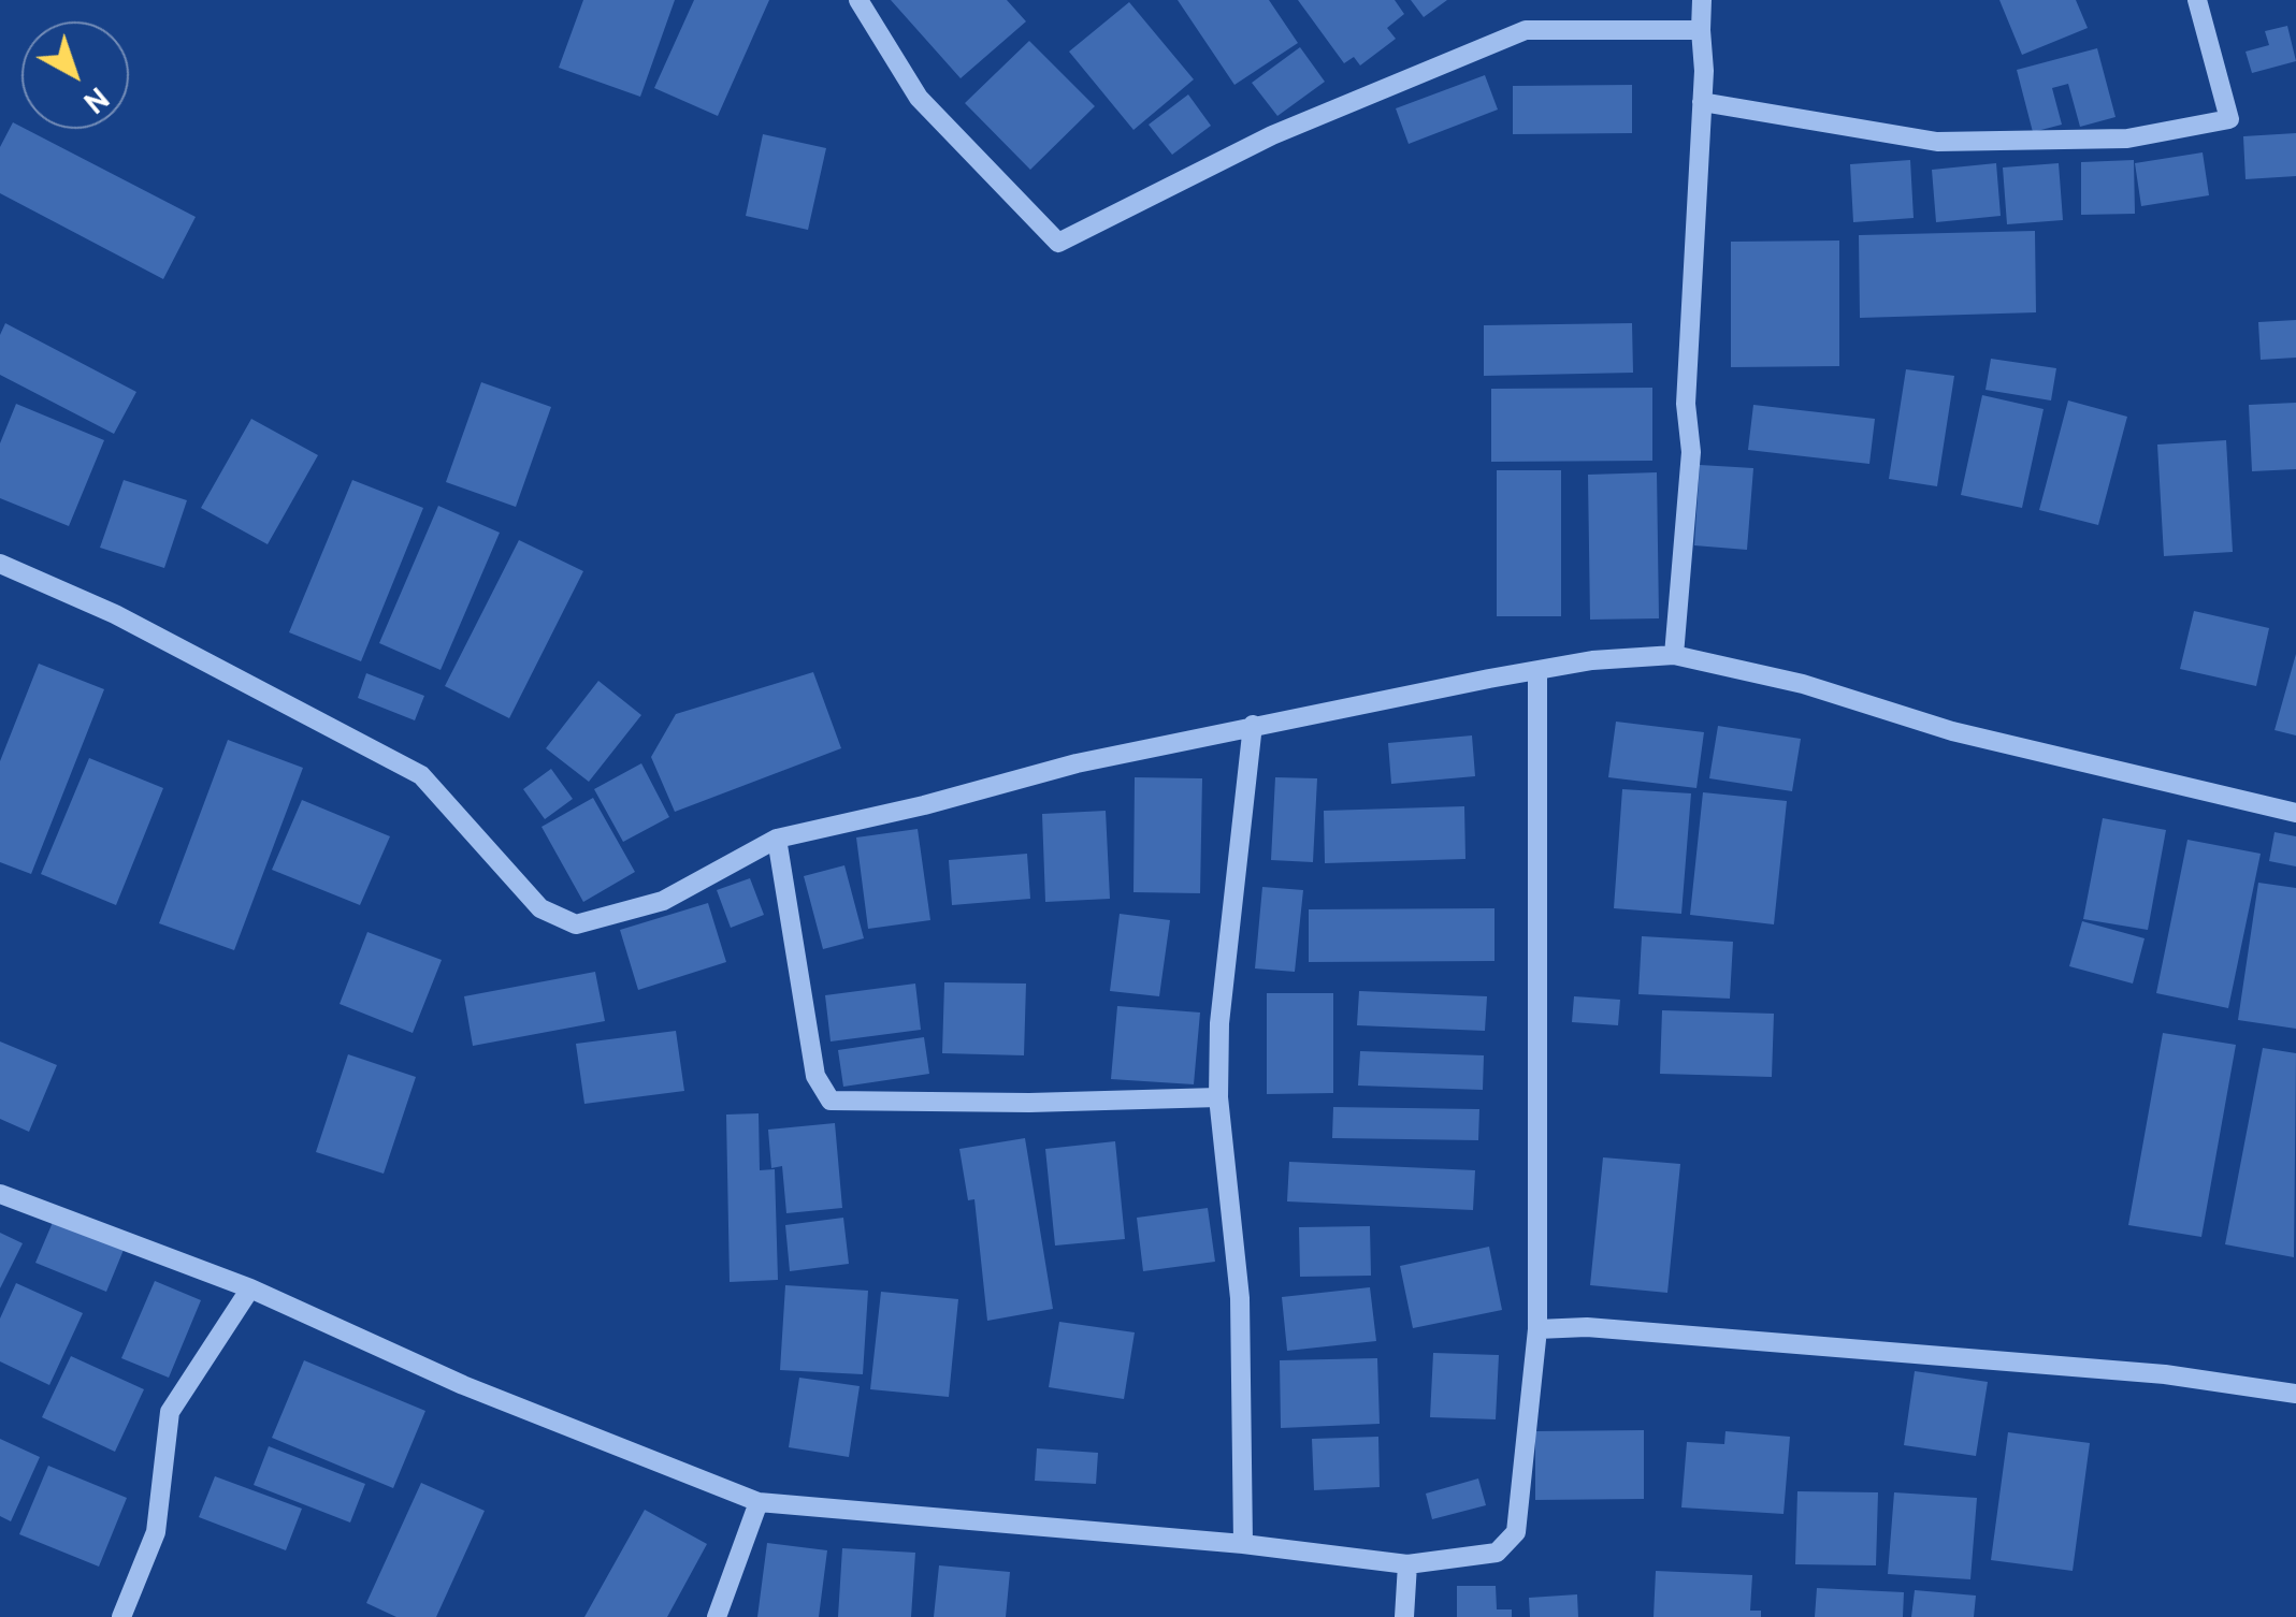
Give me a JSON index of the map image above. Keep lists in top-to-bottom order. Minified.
{"north":"bottom right"}
